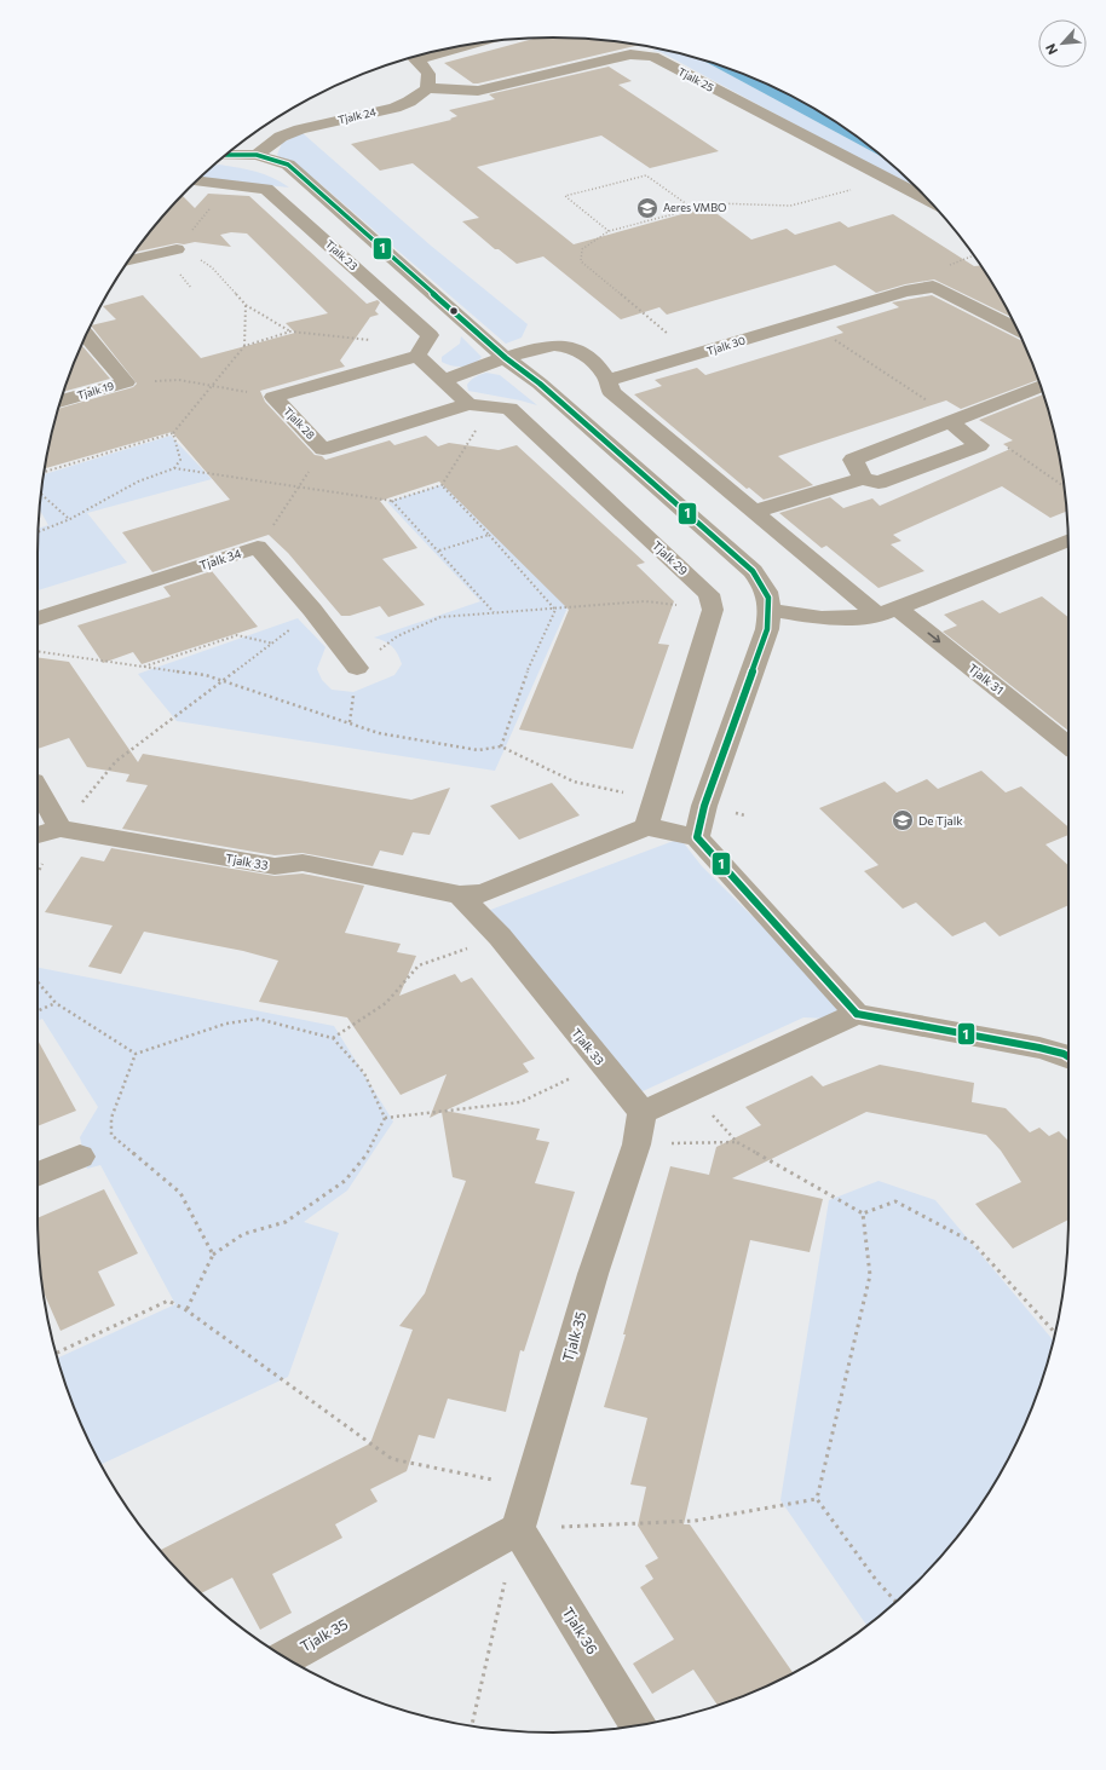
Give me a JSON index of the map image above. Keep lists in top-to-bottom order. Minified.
{"streets":{"street":["Tjalk 25","Tjalk 24","Tjalk 23","Tjalk 30","Tjalk 19","Tjalk 28","Tjalk 29","Tjalk 34","Tjalk 31","Tjalk 33","Tjalk 35","Tjalk 36"]},"crossings":[["Tjalk 25","Tjalk 24"],["Tjalk 23","Tjalk 28"],["Tjalk 28","Tjalk 29"],["Tjalk 33","Tjalk 35"],["Tjalk 35","Tjalk 36"]],"one_way":["Tjalk 31"],"places":{"school or university":["Aeres VMBO","De Tjalk"]},"lines":["transit line 1"],"north":"bottom left"}
